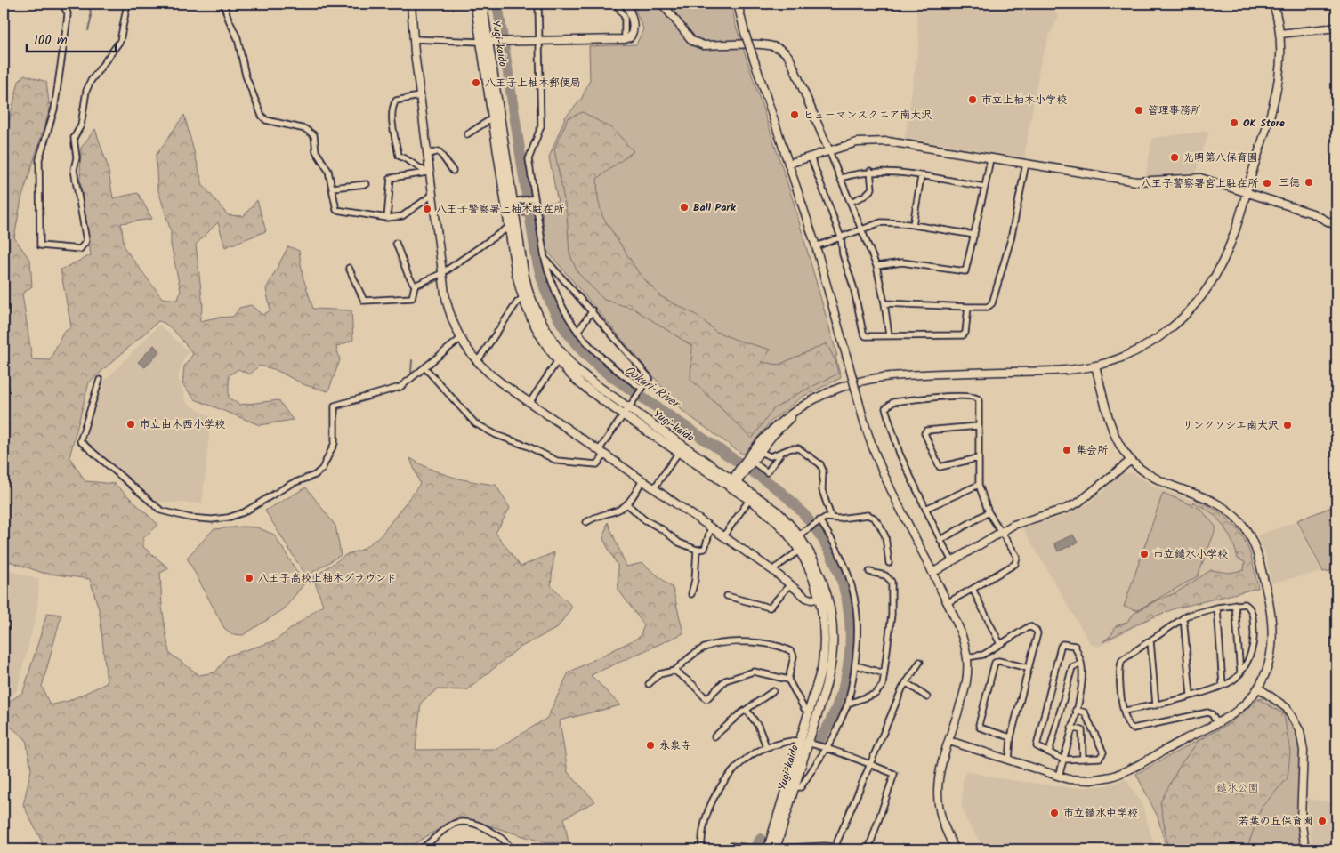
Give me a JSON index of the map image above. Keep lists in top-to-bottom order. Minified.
{"streets":{"main road":["Yugi-kaido"]},"water":["Ookuri-River"],"parks":["鑓水公園"],"places":["八王子上柚木郵便局","市立上柚木小学校","管理事務所","ヒューマンスクエア南大沢","OK Store","光明第八保育園","三徳","八王子警察署宮上駐在所","Ball Park","八王子警察署上柚木駐在所","市立由木西小学校","リンクソシエ南大沢","集会所","市立鑓水小学校","八王子高校上柚木グラウンド","永泉寺","市立鑓水中学校","若葉の丘保育園"],"scale_bar":"100 m"}
